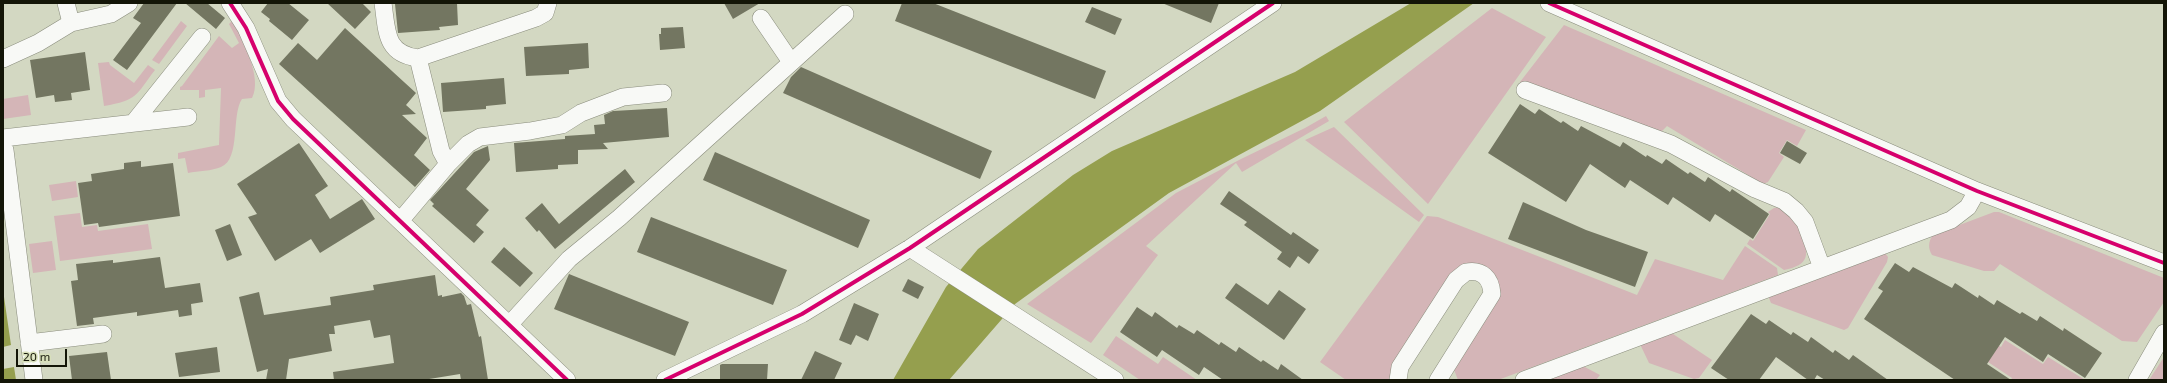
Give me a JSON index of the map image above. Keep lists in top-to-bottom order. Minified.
{"scale_bar":"20 m"}
